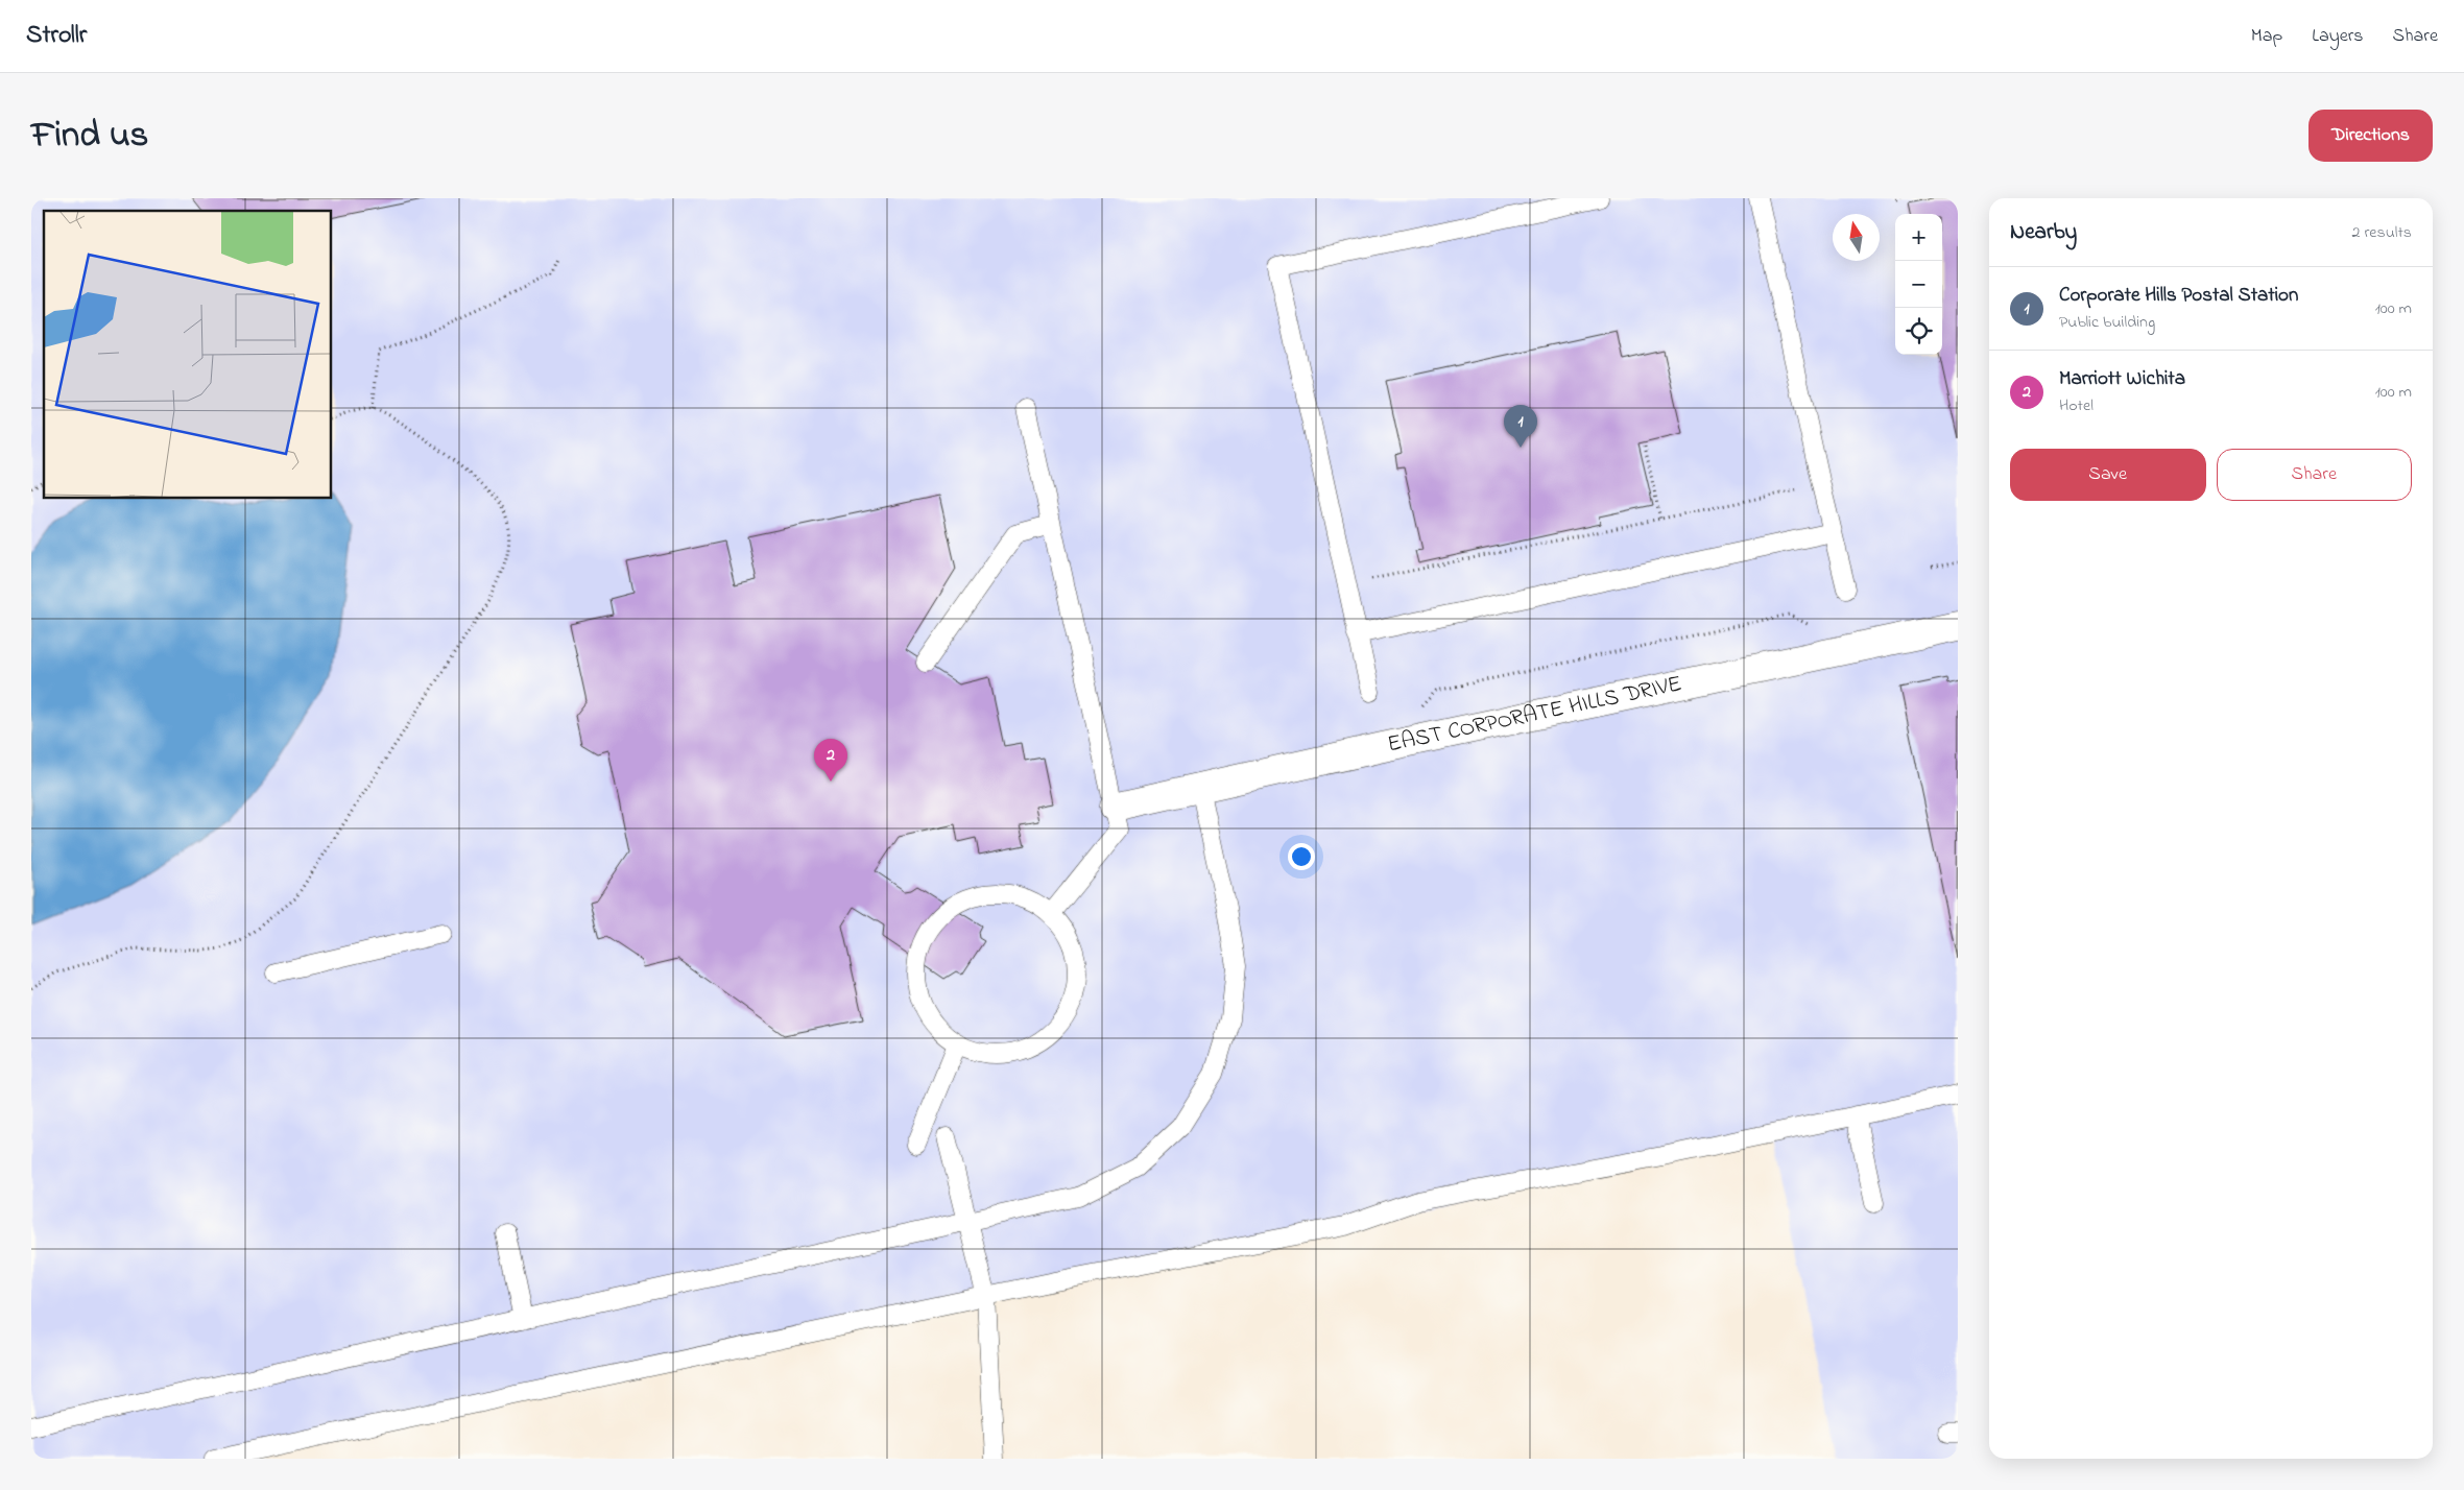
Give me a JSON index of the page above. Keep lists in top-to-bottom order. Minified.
{"streets":{"street":["EAST CORPORATE HILLS DRIVE"]},"north":"top","page":{"header":"Strollr","nav":["Map","Layers","Share"],"title":"Find us","buttons":["Directions",["Save","Share"]],"heading":["Nearby","2 results"],"map_buttons":["+","−"],"list":[{"mark":"1","name":"Corporate Hills Postal Station","note":"Public building","value":"100 m"},{"mark":"2","name":"Marriott Wichita","note":"Hotel","value":"100 m"}],"pins":["1","2"]}}
